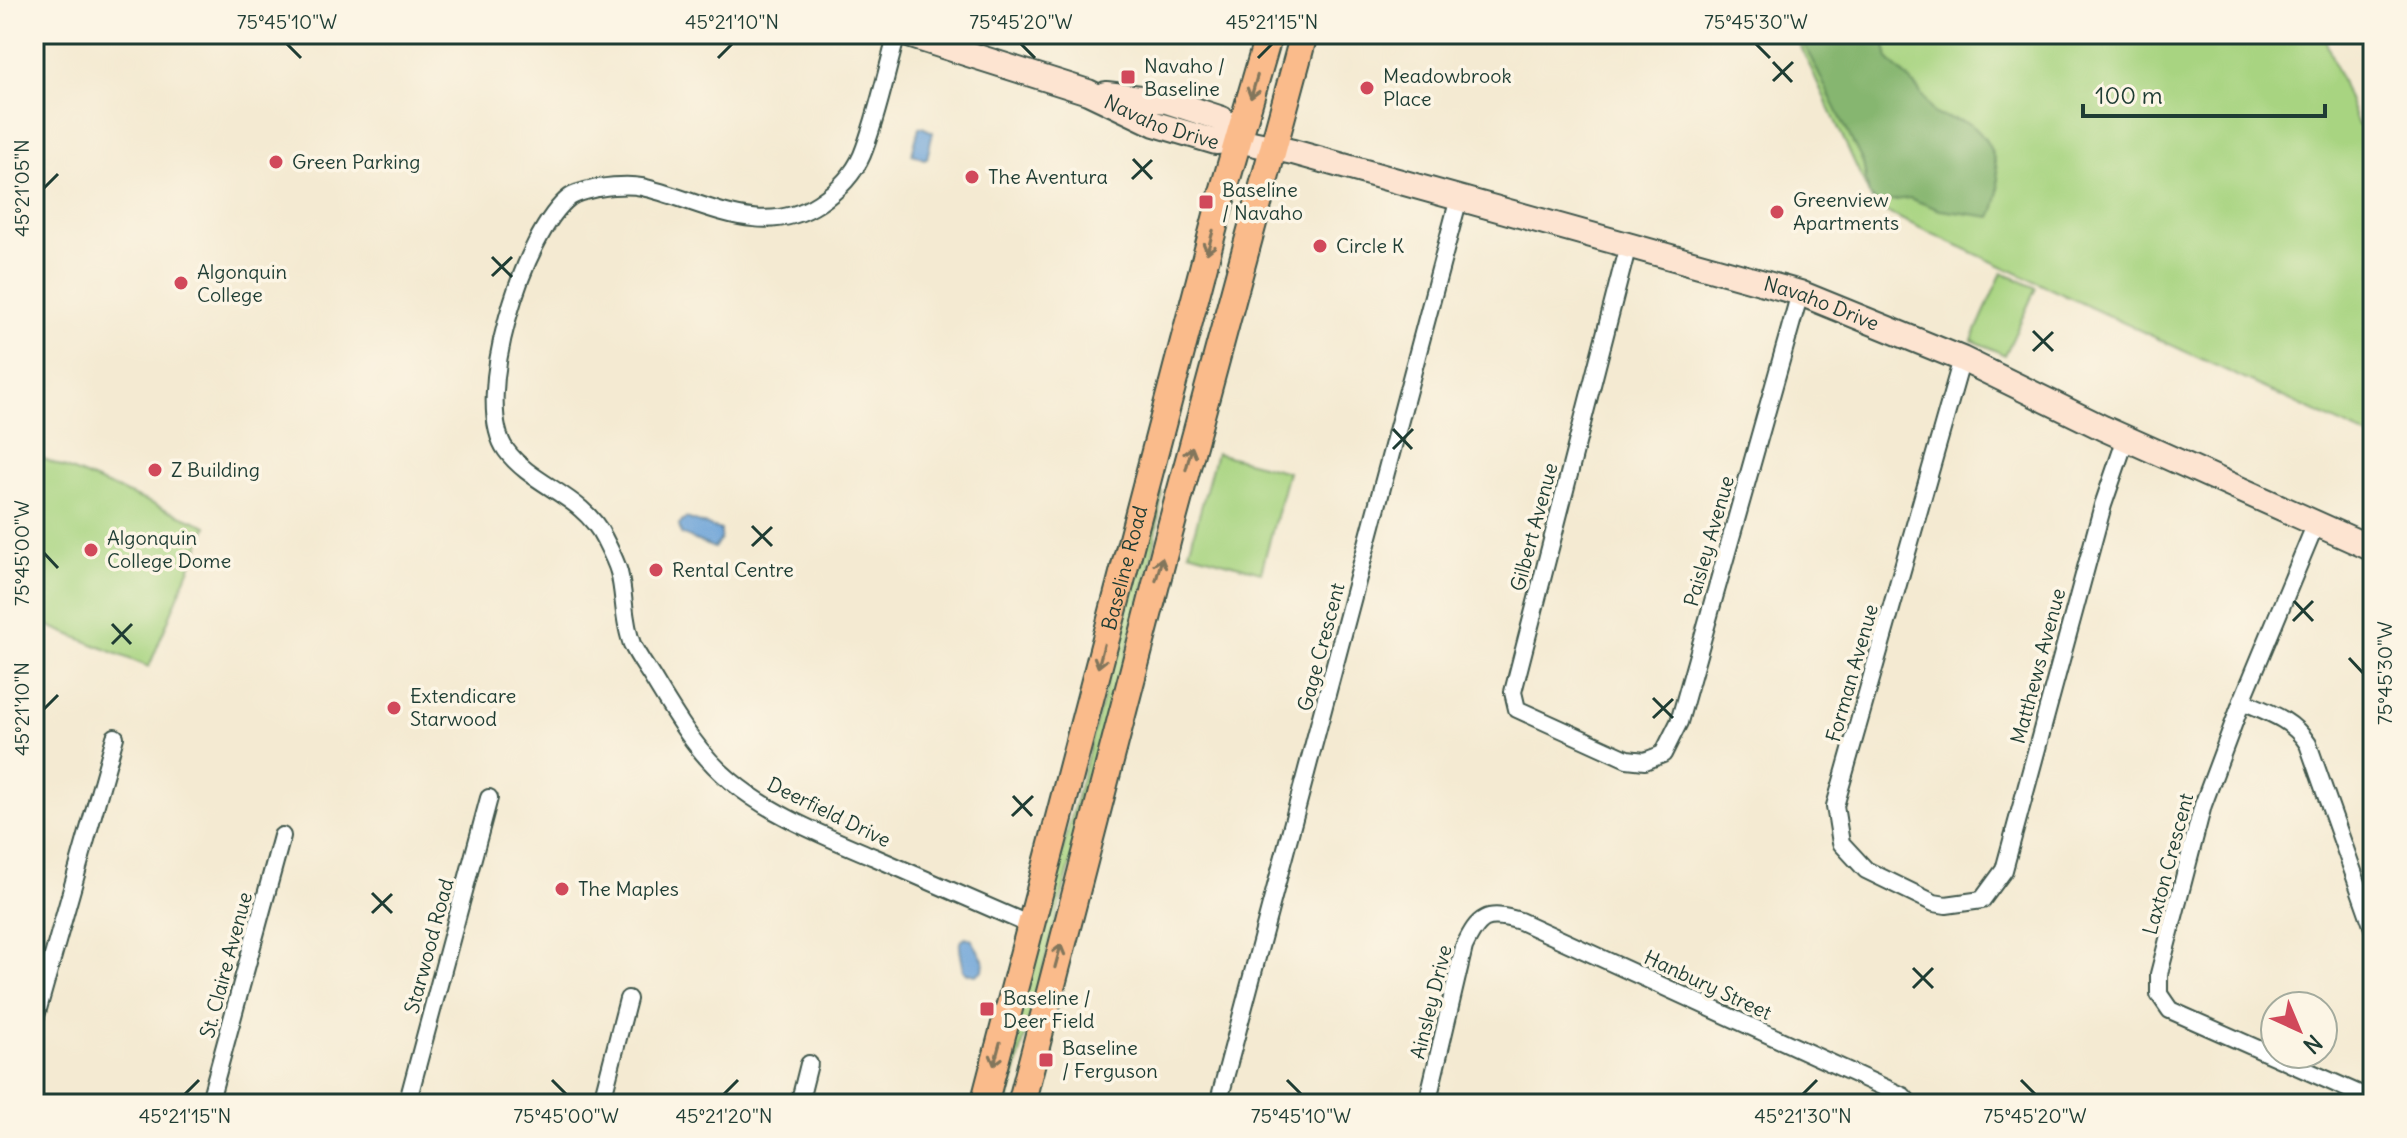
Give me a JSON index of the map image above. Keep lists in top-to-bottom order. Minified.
{"streets":{"main road":["Baseline Road"],"street":["Navaho Drive","Gilbert Avenue","Paisley Avenue","Gage Crescent","Matthews Avenue","Forman Avenue","Deerfield Drive","Laxton Crescent","Starwood Road","St. Claire Avenue","Hanbury Street","Ainsley Drive"]},"crossings":[["Navaho Drive","Gilbert Avenue"],["Navaho Drive","Paisley Avenue"],["Navaho Drive","Baseline Road"],["Navaho Drive","Gage Crescent"],["Navaho Drive","Matthews Avenue"],["Navaho Drive","Forman Avenue"],["Navaho Drive","Laxton Crescent"],["Gilbert Avenue","Paisley Avenue"],["Baseline Road","Deerfield Drive"],["Matthews Avenue","Forman Avenue"],["Hanbury Street","Ainsley Drive"]],"places":{"transit":["Navaho / Baseline","Baseline / Navaho","Baseline / Deer Field","Baseline / Ferguson"],"other":["Meadowbrook Place","Green Parking","The Aventura","Greenview Apartments","Circle K","Algonquin College","Z Building","Algonquin College Dome","Rental Centre","Extendicare Starwood","The Maples"]},"scale_bar":"100 m","north":"bottom right","coordinates":["75°45'10\"W","45°21'10\"N","75°45'20\"W","45°21'15\"N","75°45'30\"W","45°21'05\"N","75°45'00\"W","45°21'20\"N","45°21'30\"N"]}
